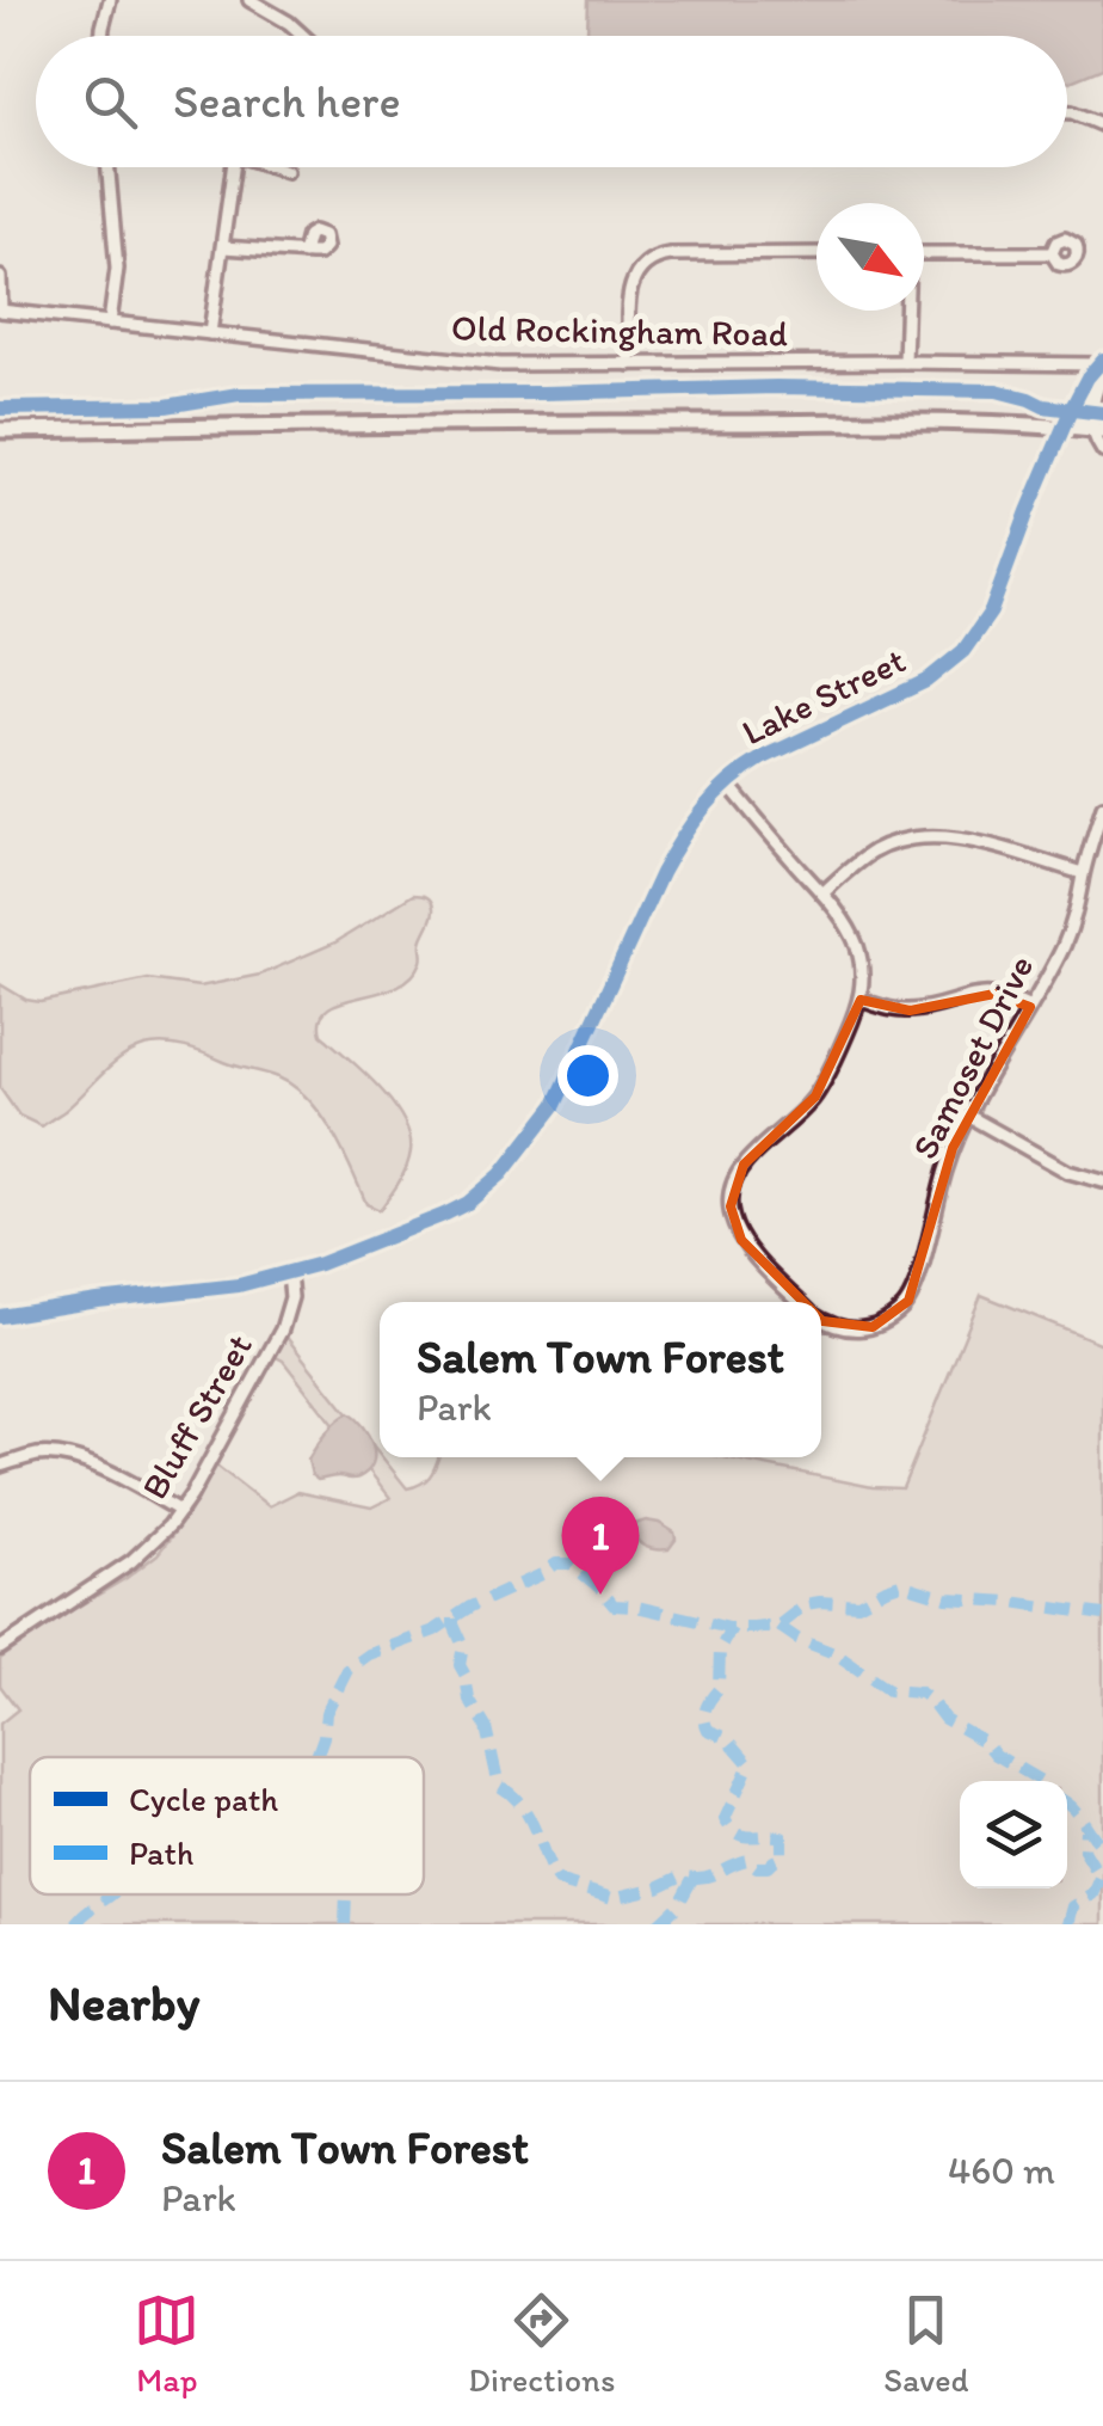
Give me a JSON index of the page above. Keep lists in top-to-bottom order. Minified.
{"streets":{"street":["Old Rockingham Road","Lake Street","Samoset Drive","Bluff Street"]},"crossings":[["Lake Street","Bluff Street"]],"legend":["Cycle path","Path"],"north":"bottom right","page":{"search":"Search here","popup":["Salem Town Forest","Park"],"pins":"1","heading":"Nearby","list":[{"mark":"1","name":"Salem Town Forest","note":"Park","value":"460 m"}],"nav":["Map","Directions","Saved"]}}
